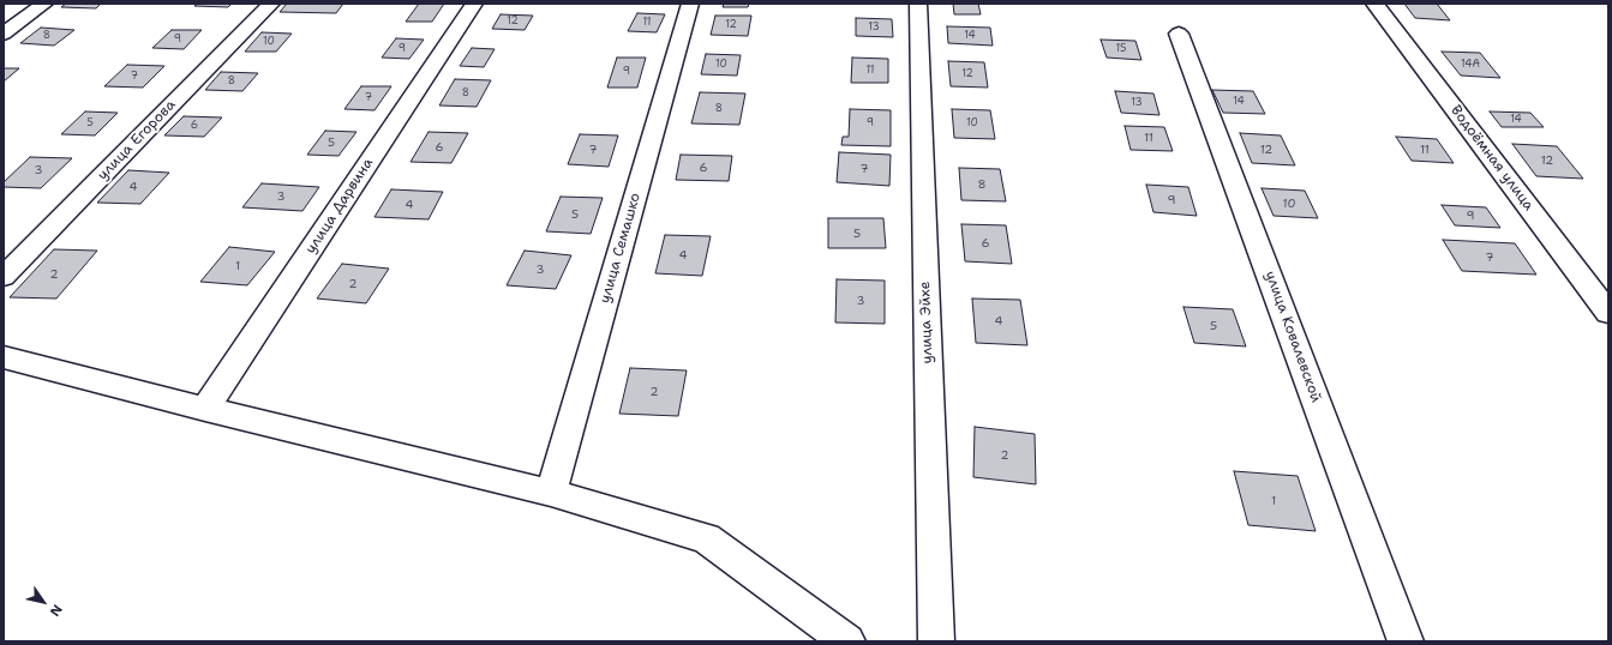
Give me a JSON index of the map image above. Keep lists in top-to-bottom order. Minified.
{"streets":{"street":["улица Егорова","Водоёмная улица","улица Дарвина","улица Семашко","улица Эйхе","улица Ковалевской"]},"house_numbers":["12","11","12","13","8","14","9","10","9","15","10","14А","11","9","12","7","8","8","7","14","13","8","14","5","9","10","6","11","5","6","7","12","11","12","6","7","3","8","4","3","9","10","4","5","9","5","6","4","7","1","3","2","2","3","4","5","2","2","1"],"north":"bottom right"}
